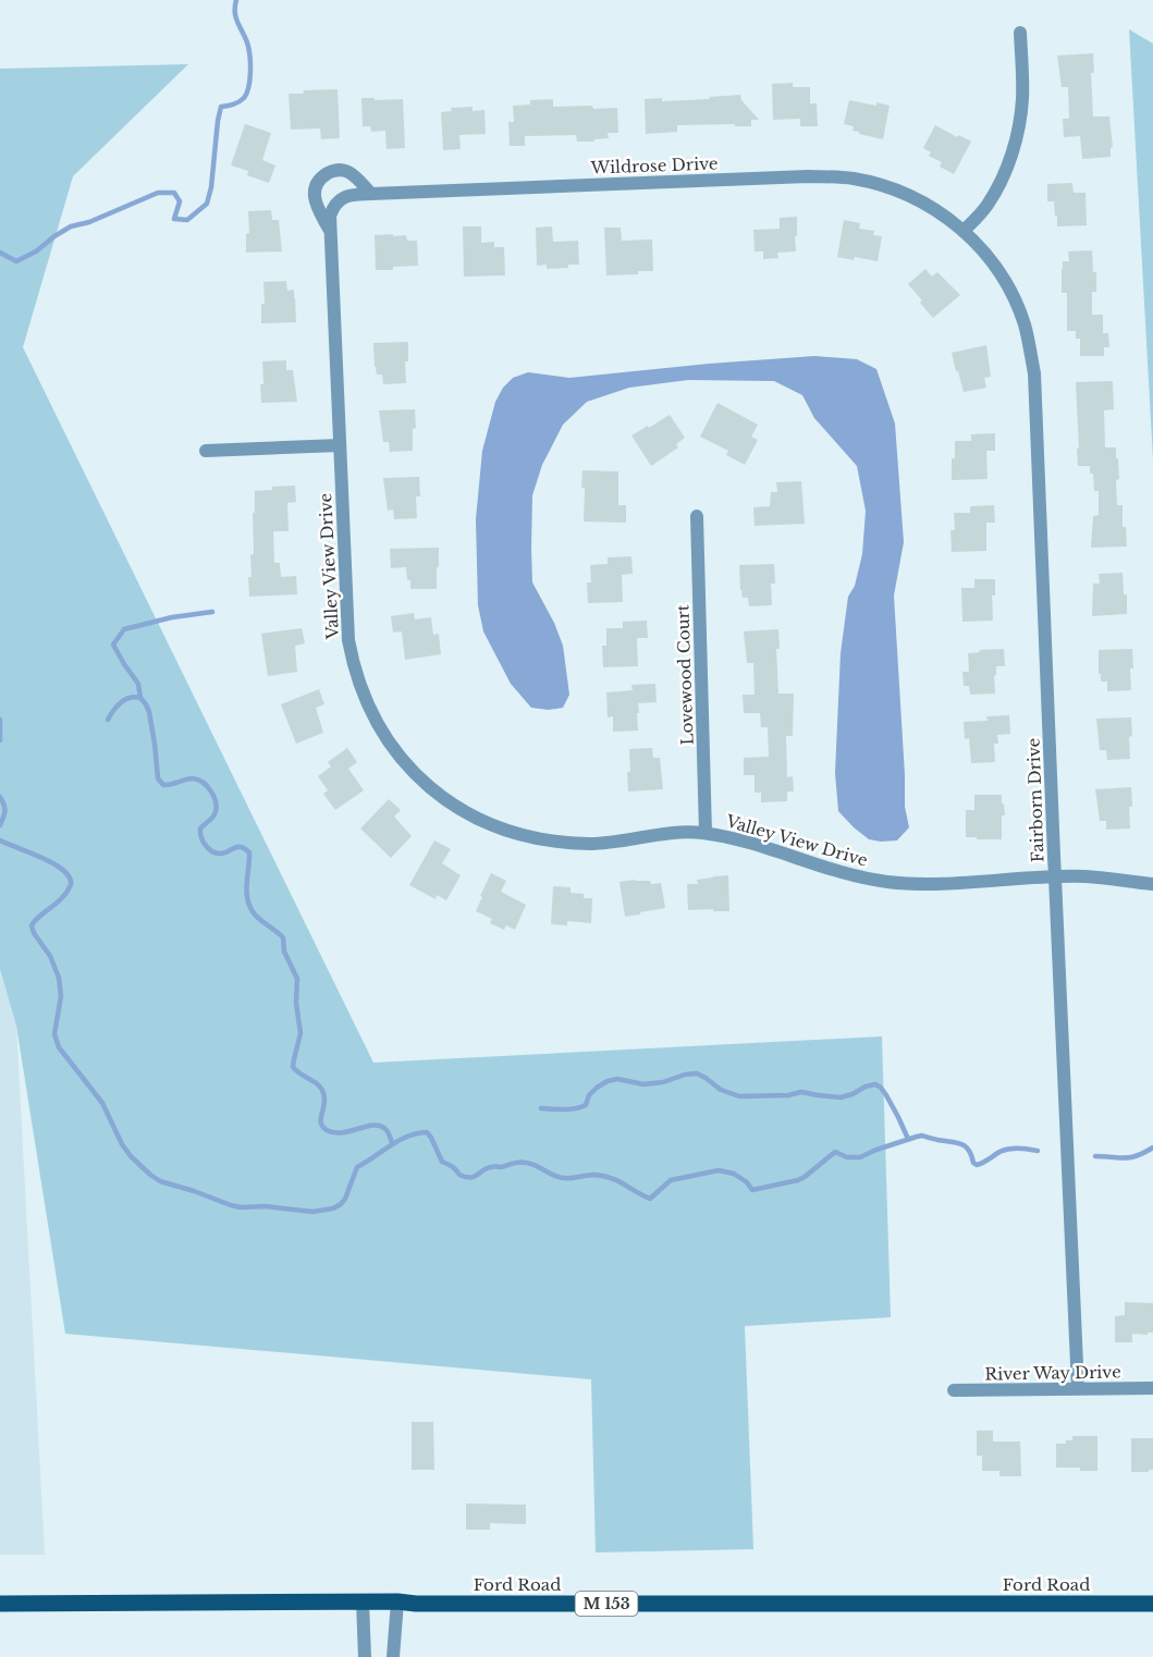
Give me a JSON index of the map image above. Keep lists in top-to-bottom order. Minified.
{"streets":{"main road":["Ford Road","M 153"],"street":["Wildrose Drive","Valley View Drive","Lovewood Court","Fairborn Drive","River Way Drive"]},"crossings":[["Wildrose Drive","Valley View Drive"],["Wildrose Drive","Fairborn Drive"],["Valley View Drive","Lovewood Court"],["Valley View Drive","Fairborn Drive"],["Fairborn Drive","River Way Drive"]]}
